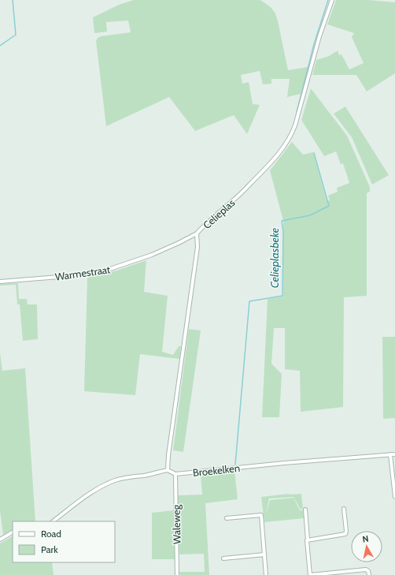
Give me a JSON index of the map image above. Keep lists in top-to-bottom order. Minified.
{"streets":{"street":["Celieplas","Warmestraat","Broekelken","Waleweg"]},"crossings":[["Celieplas","Warmestraat"],["Broekelken","Waleweg"]],"water":["Celieplasbeke"],"legend":["Road","Park"],"north":"top"}
